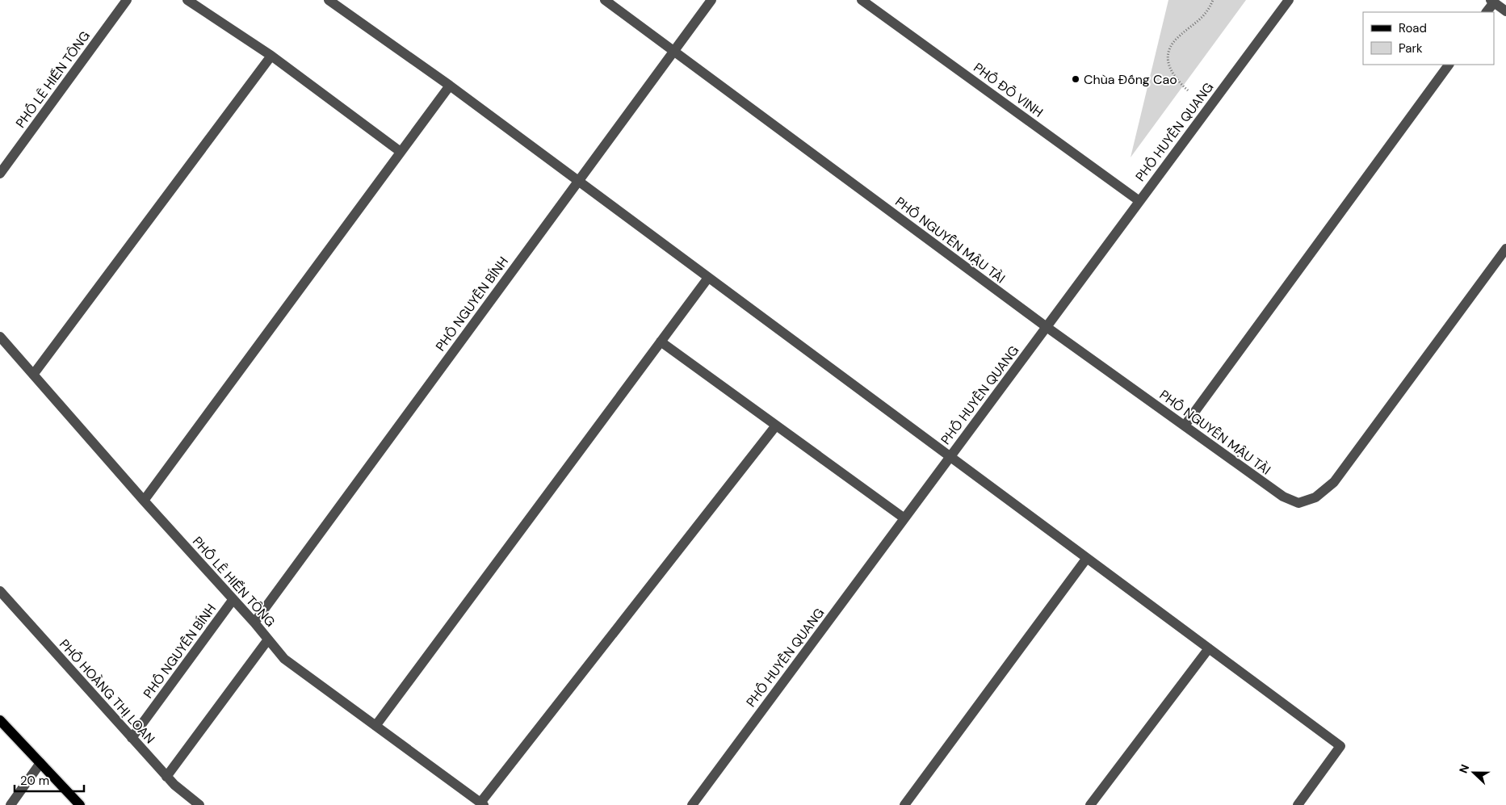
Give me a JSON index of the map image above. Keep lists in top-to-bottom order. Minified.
{"streets":{"street":["PHỐ LÊ HIỂN TÔNG","PHỐ ĐỖ VINH","PHỐ HUYỀN QUANG","PHỐ NGUYỄN MẬU TÀI","PHỐ NGUYỄN BÍNH","PHỐ HOÀNG THỊ LOAN"]},"crossings":[["PHỐ LÊ HIỂN TÔNG","PHỐ NGUYỄN BÍNH"],["PHỐ ĐỖ VINH","PHỐ HUYỀN QUANG"],["PHỐ HUYỀN QUANG","PHỐ NGUYỄN MẬU TÀI"],["PHỐ NGUYỄN MẬU TÀI","PHỐ NGUYỄN BÍNH"],["PHỐ NGUYỄN BÍNH","PHỐ HOÀNG THỊ LOAN"]],"places":["Chùa Đống Cao"],"legend":["Road","Park"],"scale_bar":"20 m","north":"left"}
